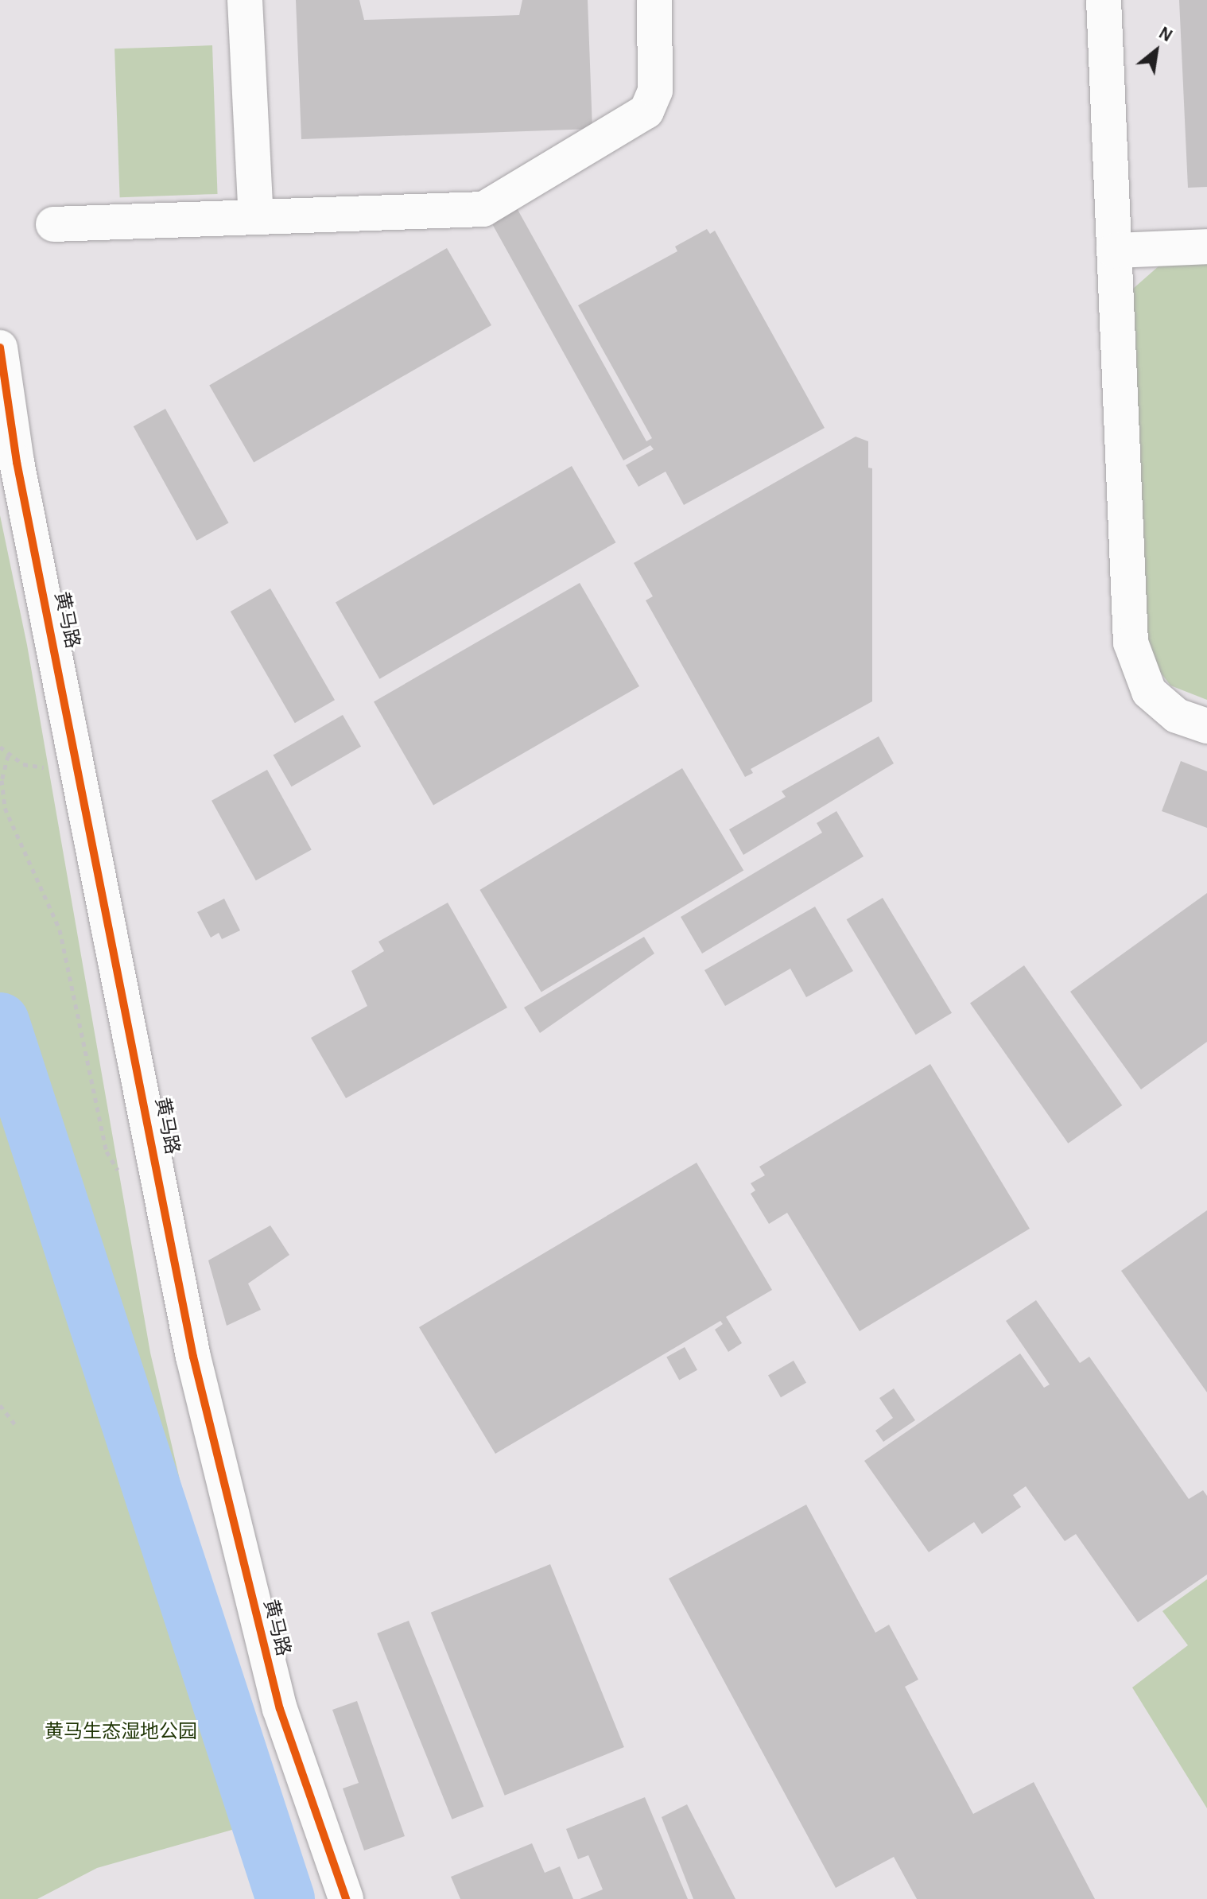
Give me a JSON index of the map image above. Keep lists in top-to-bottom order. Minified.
{"streets":{"street":["黄马路"]},"parks":["黄马生态湿地公园"],"north":"top right"}
